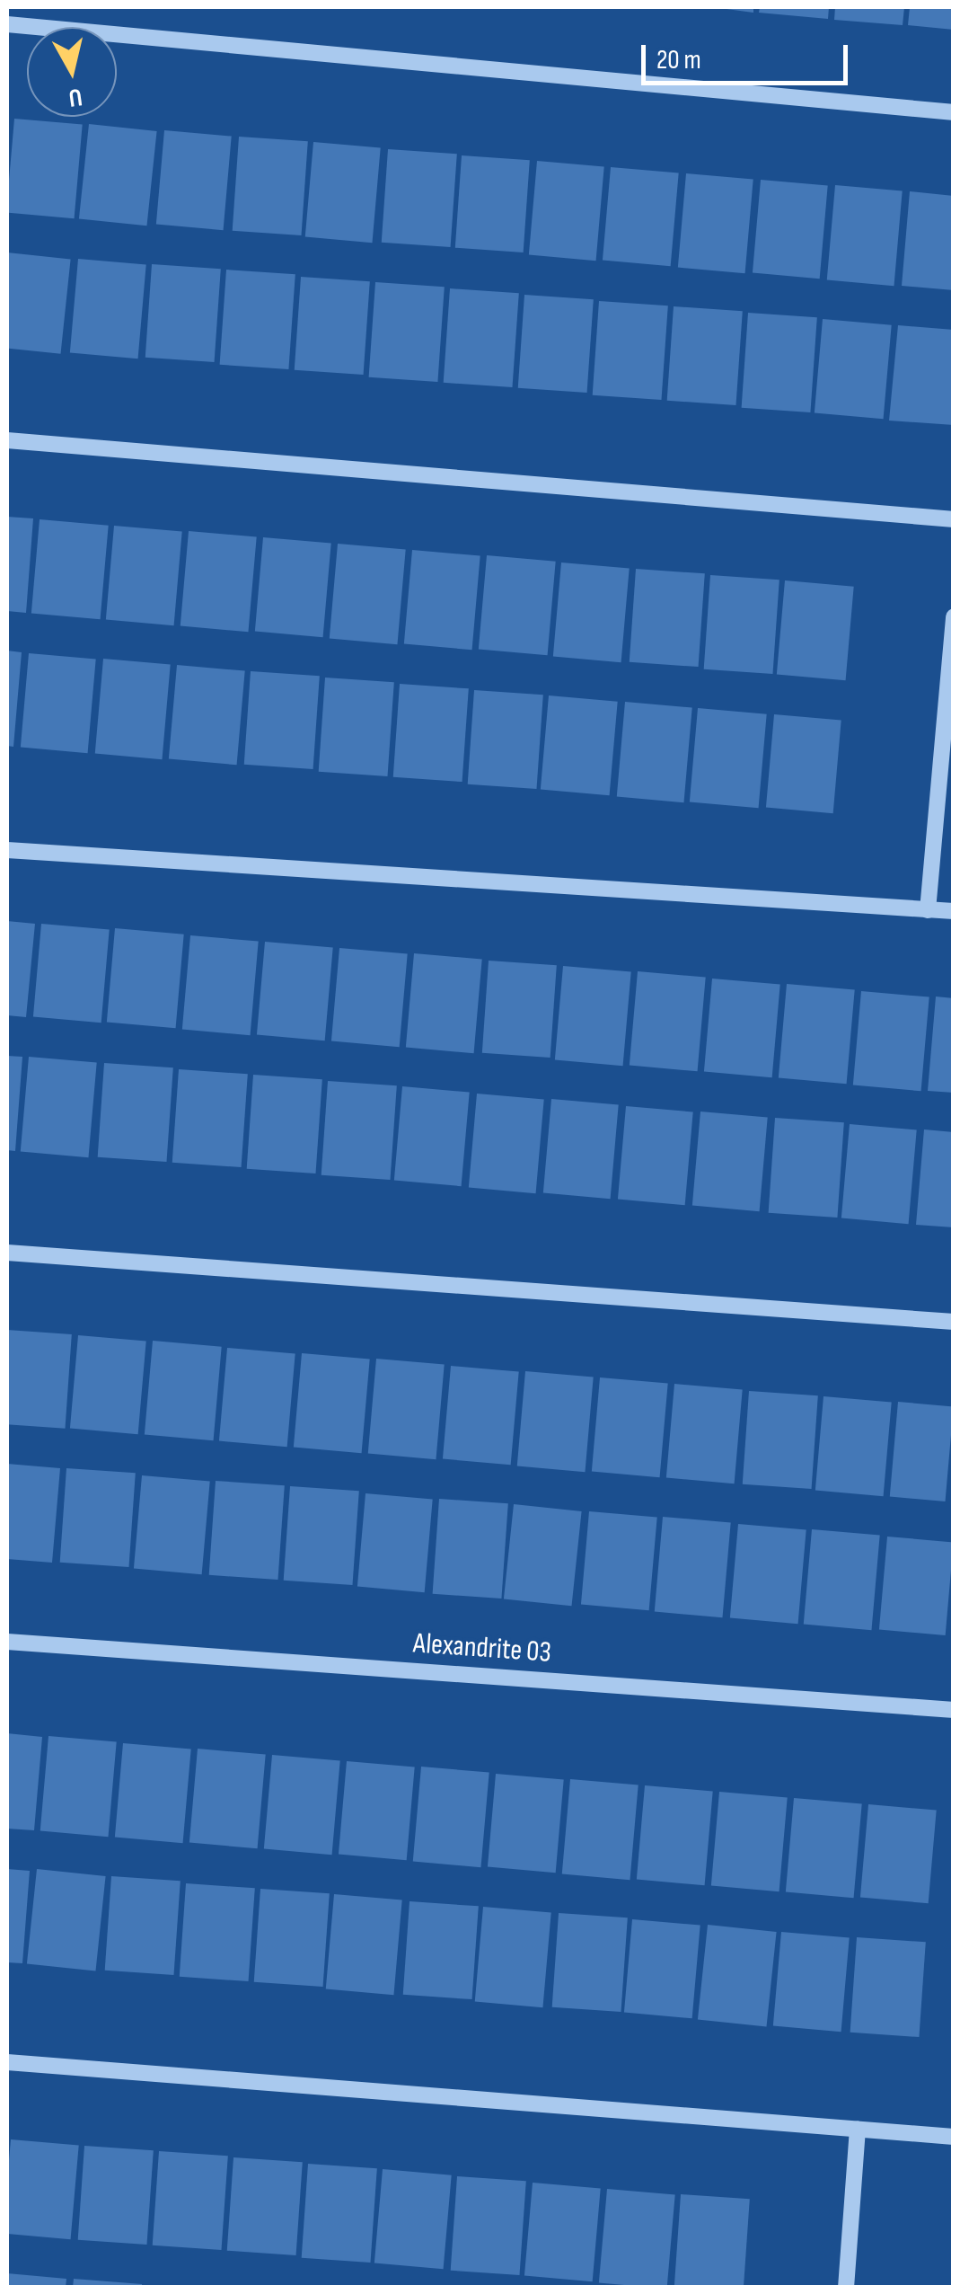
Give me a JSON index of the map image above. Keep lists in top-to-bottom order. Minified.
{"streets":{"street":["Alexandrite 03"]},"scale_bar":"20 m","north":"bottom"}
